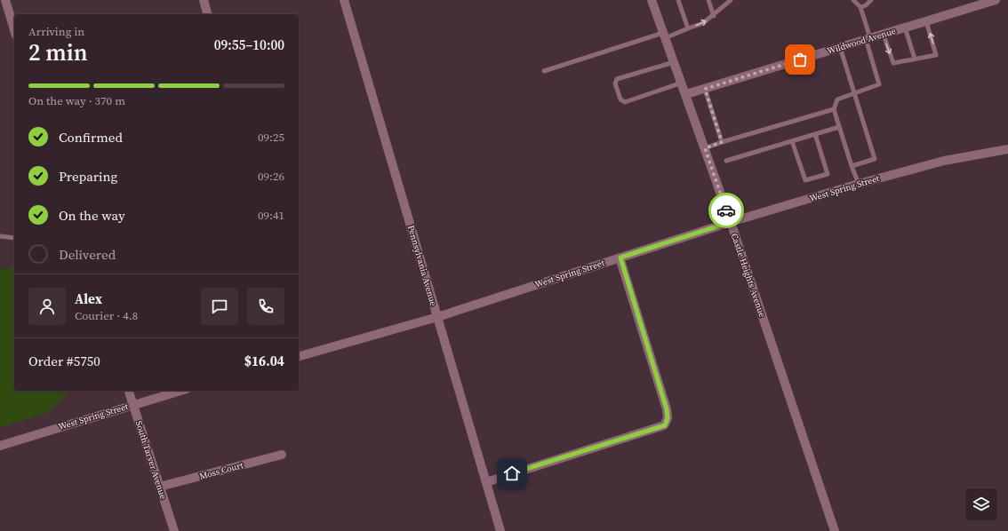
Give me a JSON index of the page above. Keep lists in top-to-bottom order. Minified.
{"streets":{"street":["Wildwood Avenue","West Spring Street","Pennsylvania Avenue","Castle Heights Avenue","South Tarver Avenue","Moss Court"]},"crossings":[["Wildwood Avenue","Castle Heights Avenue"],["West Spring Street","Pennsylvania Avenue"],["West Spring Street","Castle Heights Avenue"],["West Spring Street","South Tarver Avenue"],["South Tarver Avenue","Moss Court"]],"page":{"heading":["2 min","Arriving in","09:55–10:00"],"panel":["Alex","Courier · 4.8","Order #5750","$16.04"],"bar":"On the way · 370 m","list":[["Confirmed","09:25"],["Preparing","09:26"],["On the way","09:41"],"Delivered"]}}
